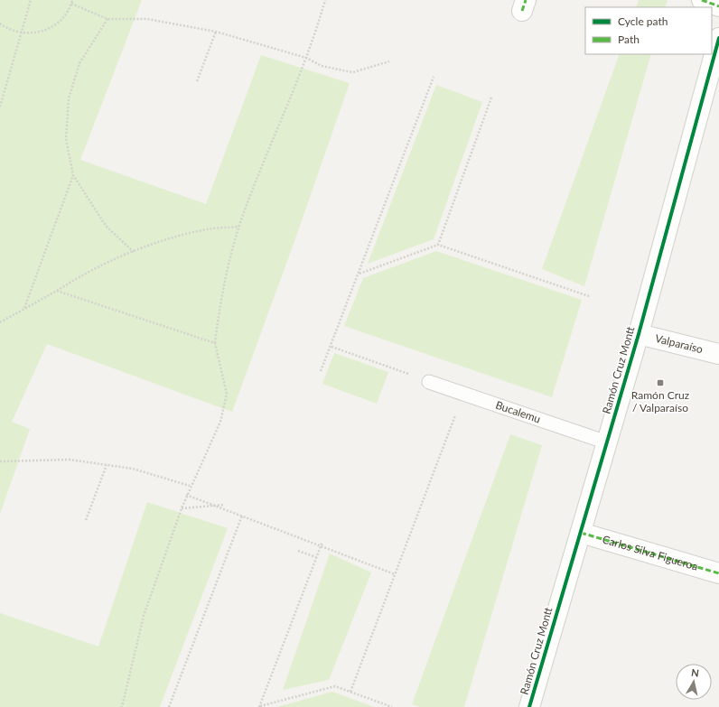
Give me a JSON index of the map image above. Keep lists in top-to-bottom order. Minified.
{"streets":{"street":["Valparaíso","Ramón Cruz Montt","Carlos Silva Figueroa"],"lane":["Bucalemu"]},"crossings":[["Valparaíso","Ramón Cruz Montt"],["Ramón Cruz Montt","Bucalemu"],["Ramón Cruz Montt","Carlos Silva Figueroa"]],"places":{"transit":["Ramón Cruz / Valparaíso"]},"legend":["Cycle path","Path"],"north":"top"}
